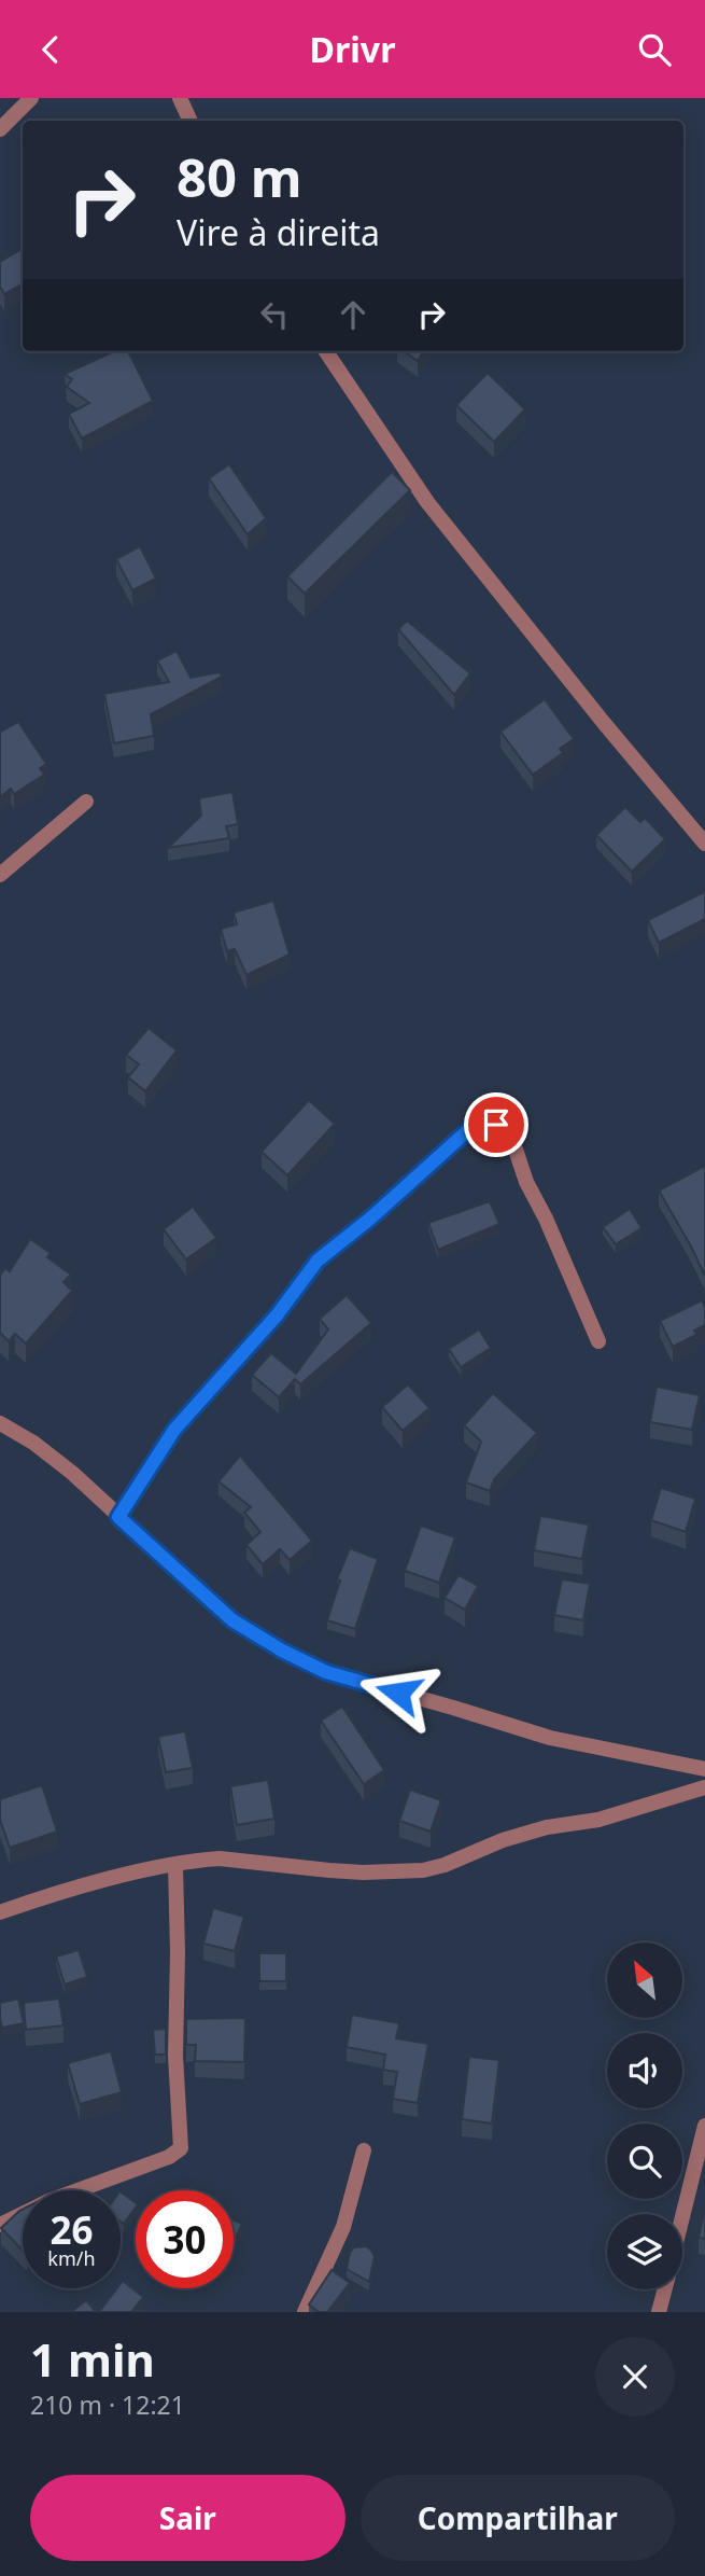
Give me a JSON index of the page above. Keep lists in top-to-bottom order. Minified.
{"north":"top left","page":{"header":"Drivr","turn":["80 m","Vire à direita"],"speed":"26 km/h","limit":"30","heading":["1 min","210 m · 12:21"],"buttons":["Sair","Compartilhar"]}}
